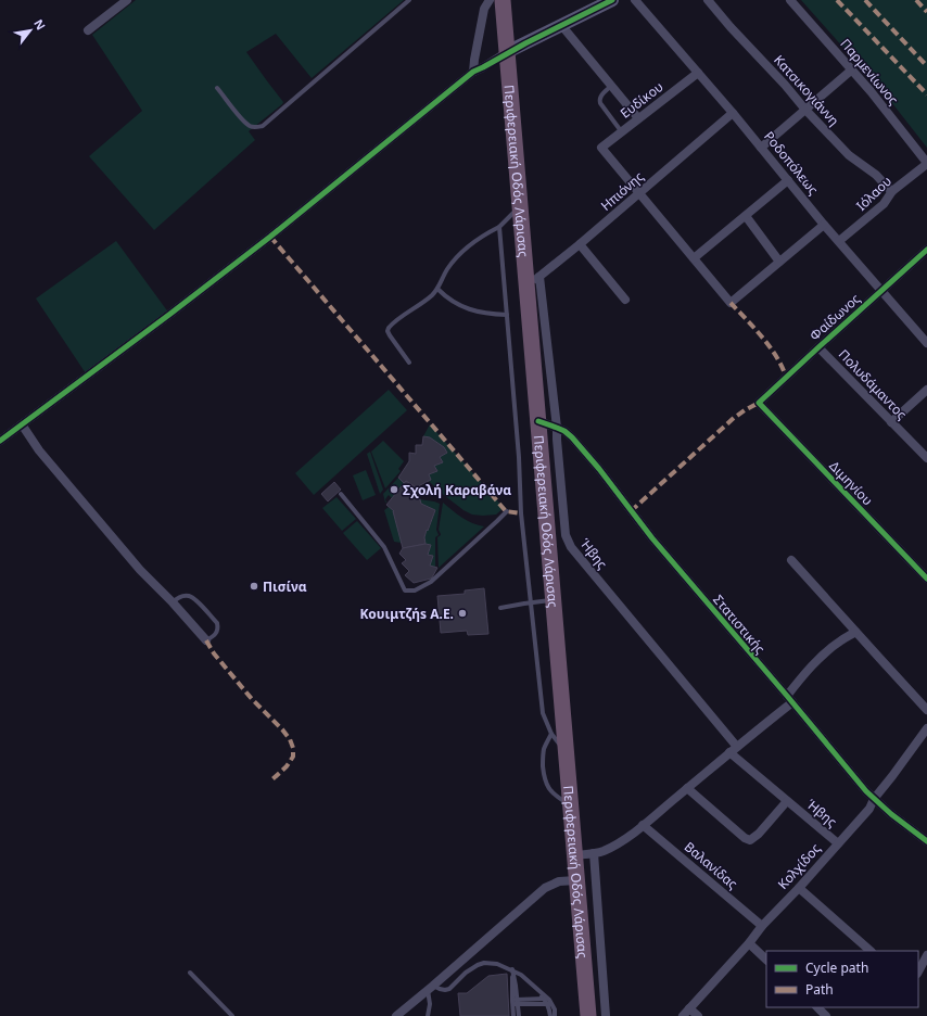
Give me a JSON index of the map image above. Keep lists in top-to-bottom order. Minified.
{"streets":{"highway":["Περιφερειακή Οδός Λάρισας"],"street":["Παρμενίωνος","Κατσικογιάννη","Ευδίκου","Ροδοπόλεως","Ηπιόνης","Ιόλαου","Φαίδωνος","Πολυδάμαντος","Διμηνίου","Ήβης","Στατιστικής","Βαλανίδας","Κολχίδος"]},"crossings":[["Παρμενίωνος","Ιόλαου"],["Κατσικογιάννη","Ιόλαου"],["Ευδίκου","Ροδοπόλεως"],["Ευδίκου","Ηπιόνης"],["Ροδοπόλεως","Ηπιόνης"],["Ροδοπόλεως","Ιόλαου"],["Ροδοπόλεως","Φαίδωνος"],["Περιφερειακή Οδός Λάρισας","Ηπιόνης"],["Περιφερειακή Οδός Λάρισας","Ήβης"],["Περιφερειακή Οδός Λάρισας","Στατιστικής"],["Ηπιόνης","Ήβης"],["Φαίδωνος","Πολυδάμαντος"],["Φαίδωνος","Διμηνίου"],["Ήβης","Στατιστικής"],["Ήβης","Κολχίδος"],["Στατιστικής","Κολχίδος"],["Βαλανίδας","Κολχίδος"]],"places":["Σχολή Καραβάνα","Πισίνα","Κουιμτζήs Α.Ε."],"legend":["Cycle path","Path"],"north":"top right"}
